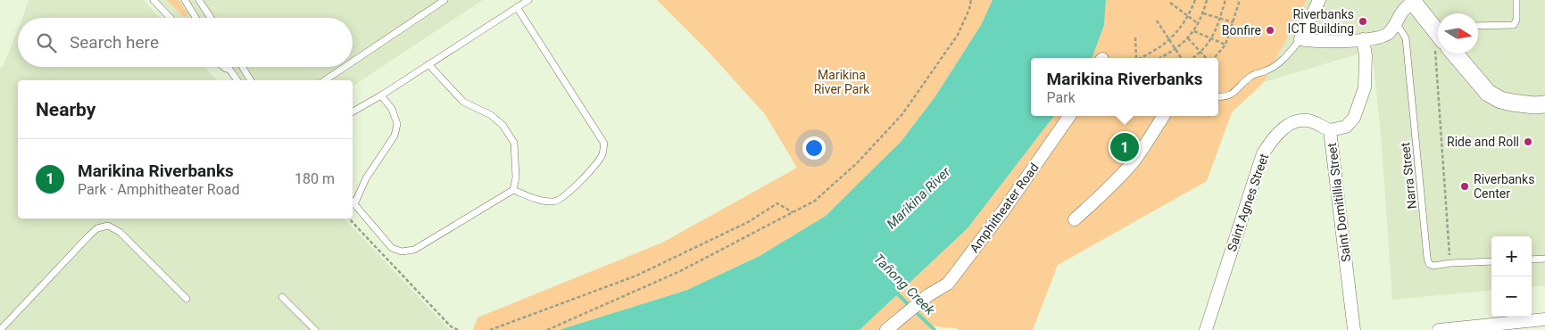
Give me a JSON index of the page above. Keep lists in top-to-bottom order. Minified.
{"streets":{"street":["Saint Agnes Street","Saint Domitillia Street","Amphitheater Road"],"lane":["Narra Street"]},"crossings":[["Saint Agnes Street","Saint Domitillia Street"]],"water":["Marikina River","Tañong Creek"],"parks":["Marikina River Park"],"places":["Riverbanks ICT Building","Bonfire","Ride and Roll","Riverbanks Center"],"north":"right","page":{"search":"Search here","popup":["Marikina Riverbanks","Park"],"heading":"Nearby","pins":"1","list":[{"mark":"1","name":"Marikina Riverbanks","note":"Park · Amphitheater Road","value":"180 m"}],"map_buttons":["+","−"]}}
